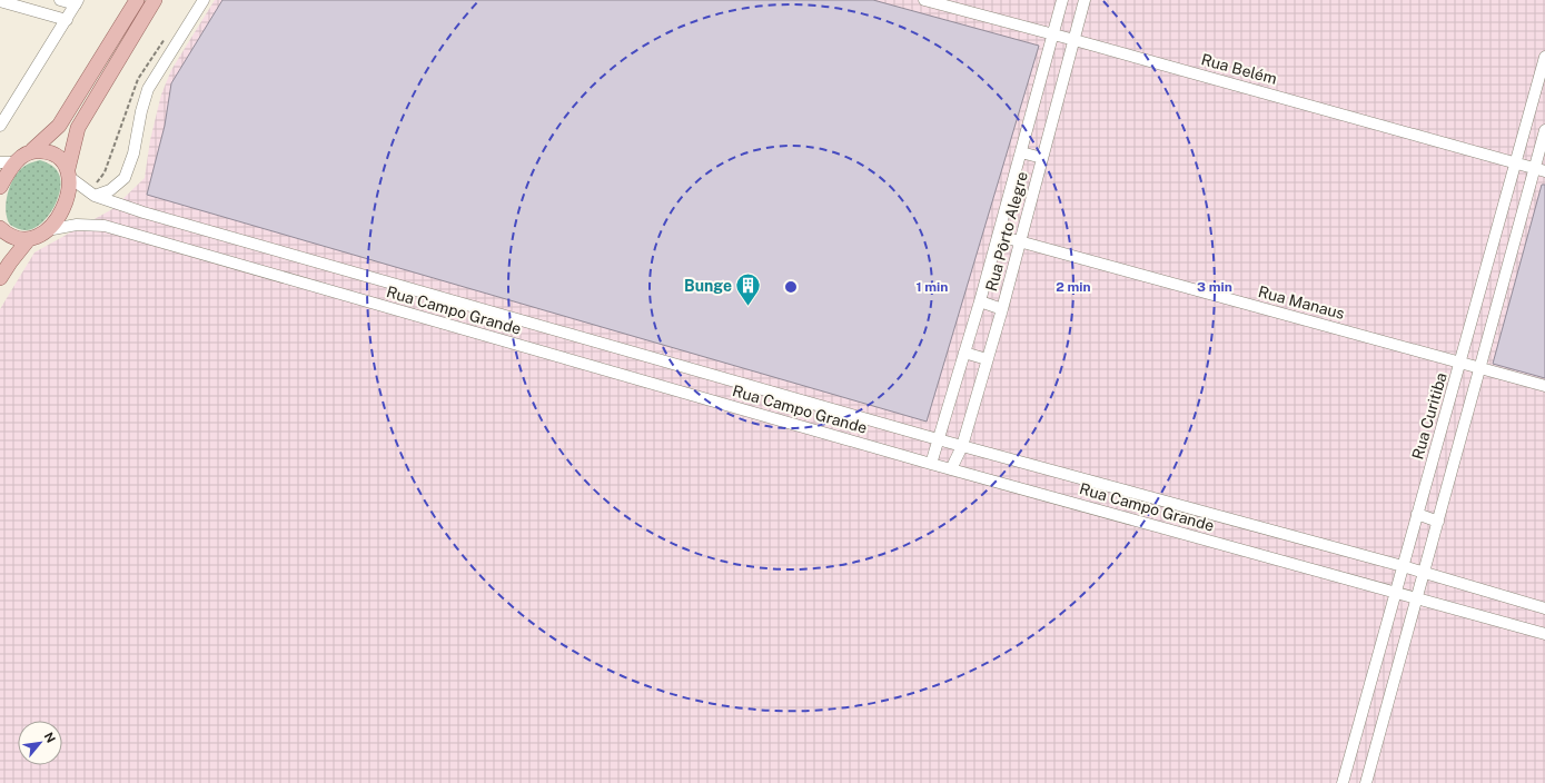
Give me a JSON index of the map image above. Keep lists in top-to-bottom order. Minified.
{"streets":{"street":["Rua Belém","Rua Pôrto Alegre","Rua Manaus","Rua Campo Grande","Rua Curitiba"]},"crossings":[["Rua Belém","Rua Pôrto Alegre"],["Rua Belém","Rua Curitiba"],["Rua Pôrto Alegre","Rua Manaus"],["Rua Pôrto Alegre","Rua Campo Grande"],["Rua Manaus","Rua Curitiba"],["Rua Campo Grande","Rua Curitiba"]],"places":{"building":["Bunge"]},"north":"top right","rings":["1 min","2 min","3 min"]}
